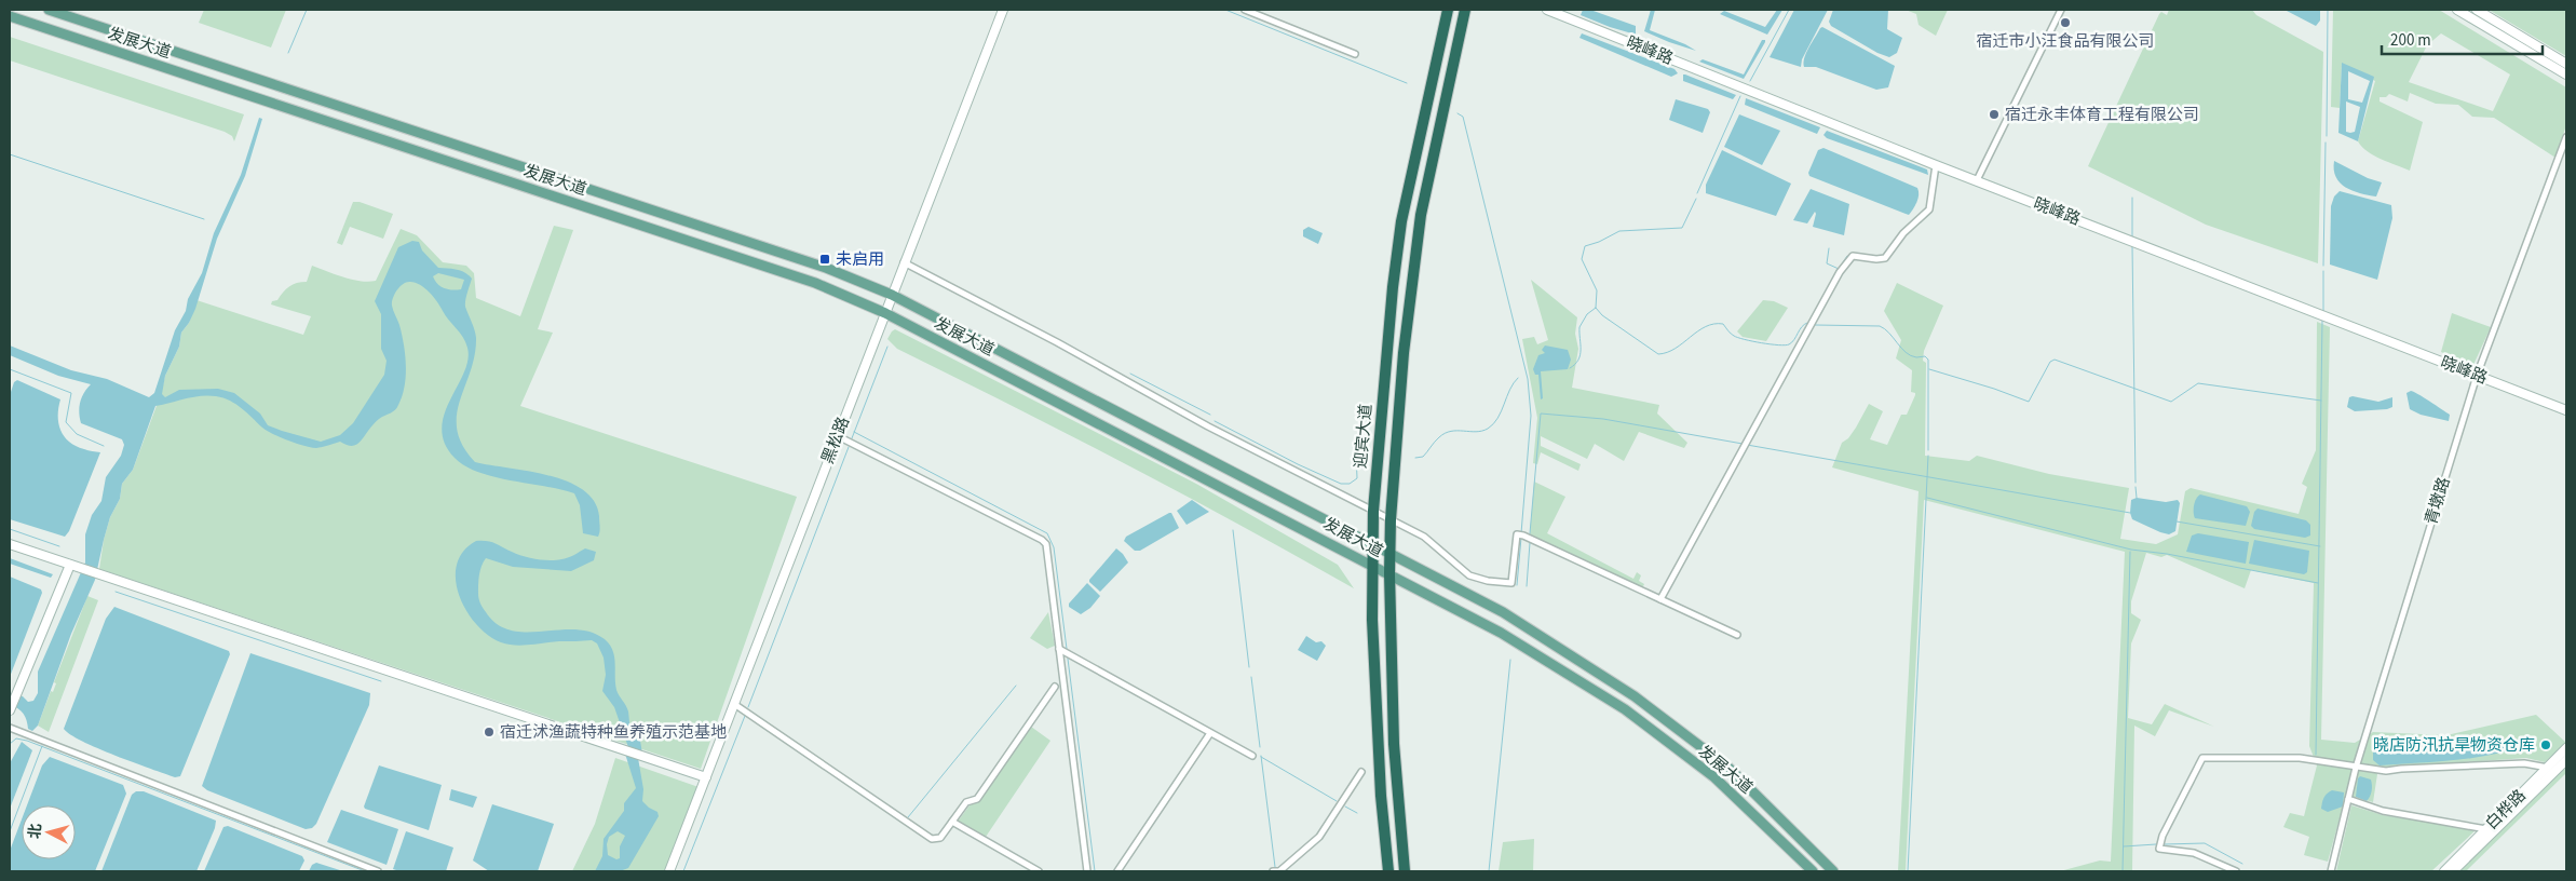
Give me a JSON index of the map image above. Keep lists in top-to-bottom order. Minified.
{"streets":{"highway":["迎宾大道"],"main road":["发展大道"],"street":["晓峰路","黑松路","青墩路","白桦路"]},"crossings":[["发展大道","迎宾大道"],["发展大道","黑松路"],["晓峰路","青墩路"]],"places":{"other":["宿迁市小汪食品有限公司","宿迁永丰体育工程有限公司","宿迁沭渔蔬特种鱼养殖示范基地","晓店防汛抗旱物资仓库"],"transit":["未启用"]},"scale_bar":"200 m","north":"left"}
